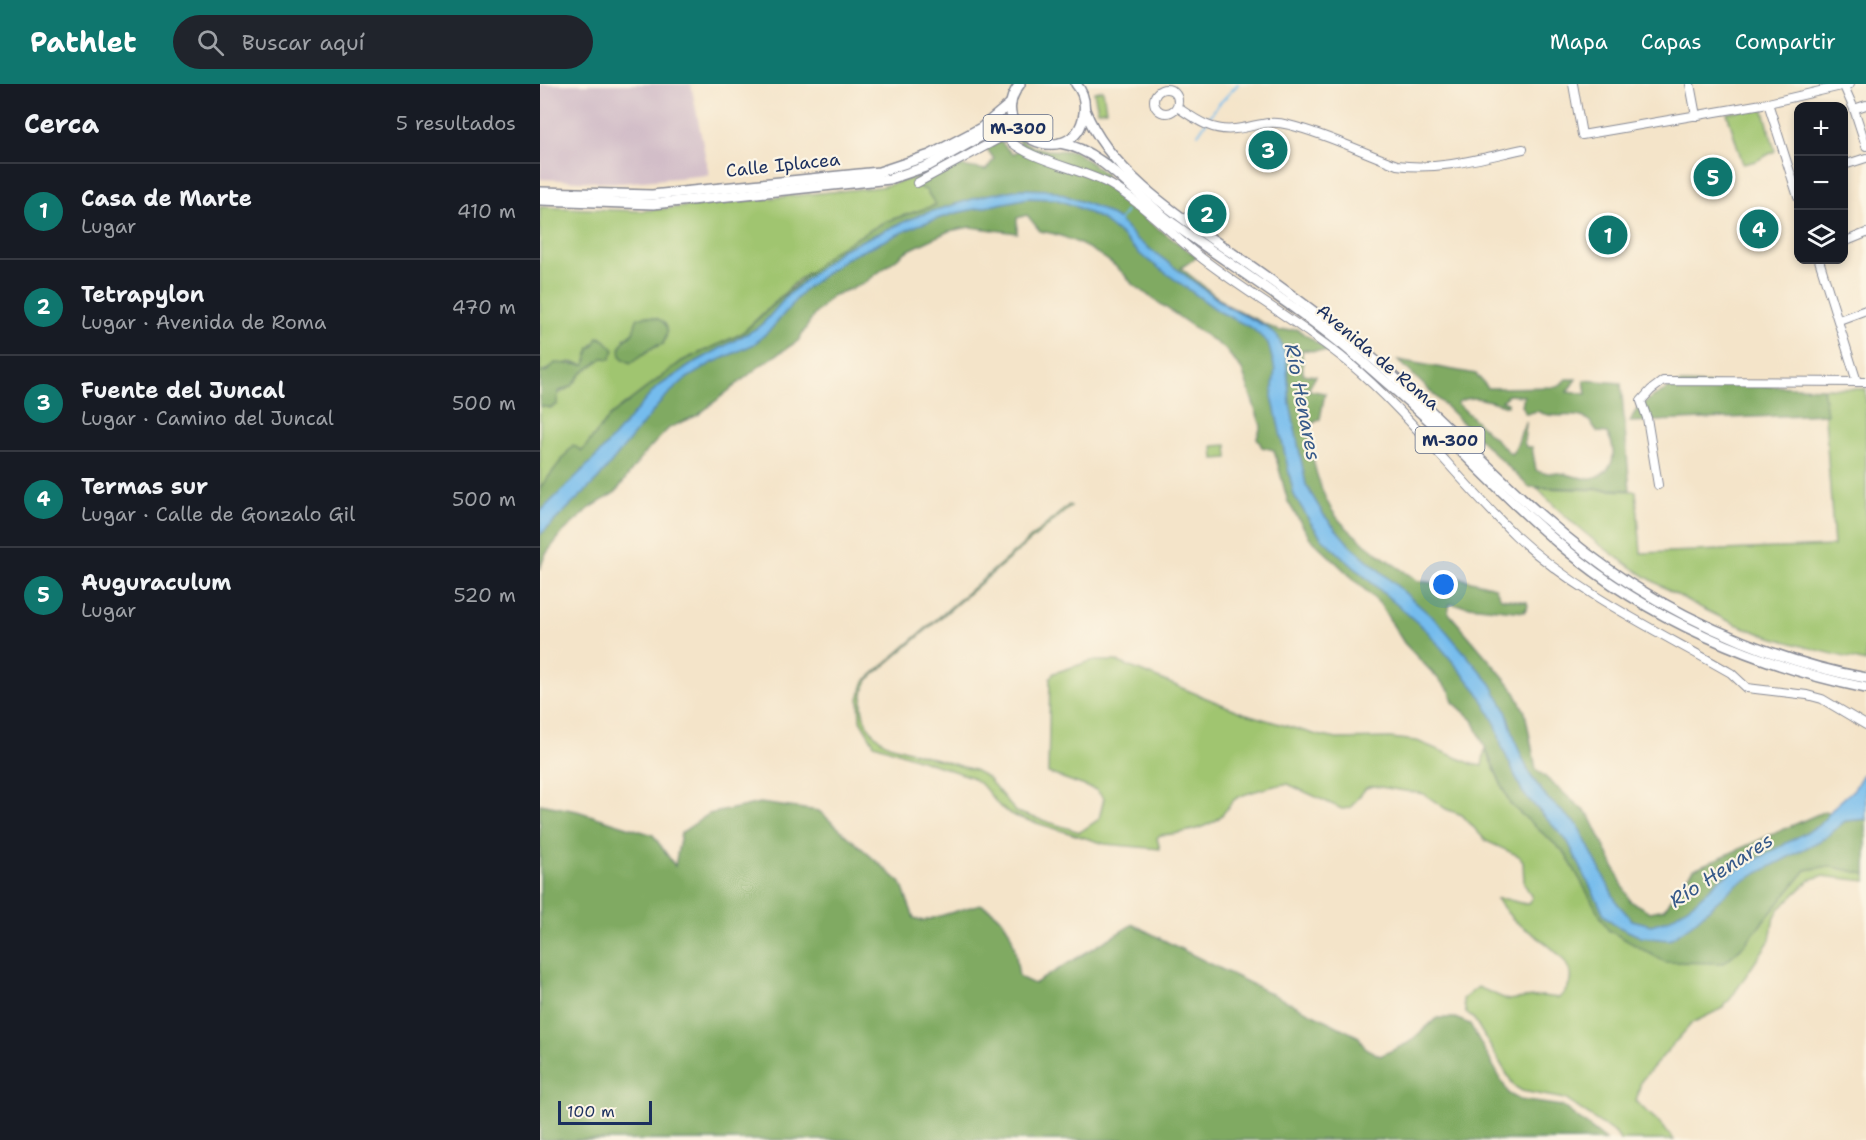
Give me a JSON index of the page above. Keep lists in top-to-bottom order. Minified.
{"streets":{"main road":["M-300","Calle Iplacea","Avenida de Roma"]},"crossings":[["M-300","Calle Iplacea"],["M-300","Avenida de Roma"]],"water":["Río Henares"],"scale_bar":"100 m","page":{"header":"Pathlet","search":"Buscar aquí","nav":["Mapa","Capas","Compartir"],"heading":["Cerca","5 resultados"],"map_buttons":["+","−"],"pins":["3","5","2","4","1"],"list":[{"mark":"1","name":"Casa de Marte","note":"Lugar","value":"410 m"},{"mark":"2","name":"Tetrapylon","note":"Lugar · Avenida de Roma","value":"470 m"},{"mark":"3","name":"Fuente del Juncal","note":"Lugar · Camino del Juncal","value":"500 m"},{"mark":"4","name":"Termas sur","note":"Lugar · Calle de Gonzalo Gil","value":"500 m"},{"mark":"5","name":"Auguraculum","note":"Lugar","value":"520 m"}],"scale":"100 m"}}
